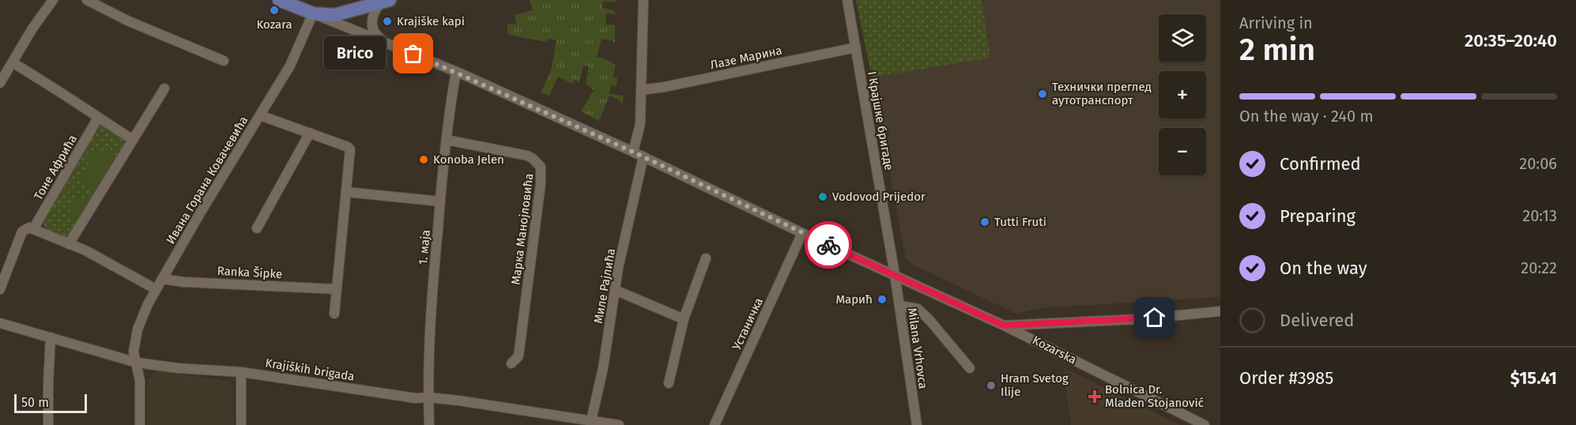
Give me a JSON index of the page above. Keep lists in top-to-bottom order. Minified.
{"streets":{"main road":["Kozarska"],"street":["Лазе Марина","I Крајшке бригаде","Тоне Афрића","Ивана Горана Ковачевића","Марка Манојловића","1. маја","Ranka Šipke","Миле Рајлића","Устаничка","Milana Vrhovca","Krajiških brigada"]},"crossings":[["Лазе Марина","I Крајшке бригаде"],["I Крајшке бригаде","Milana Vrhovca"],["I Крајшке бригаде","Kozarska"],["Ивана Горана Ковачевића","Ranka Šipke"],["Ивана Горана Ковачевића","Kozarska"],["Ивана Горана Ковачевића","Krajiških brigada"],["Марка Манојловића","1. маја"],["1. маја","Kozarska"],["1. маја","Krajiških brigada"],["Миле Рајлића","Kozarska"],["Миле Рајлића","Krajiških brigada"],["Устаничка","Kozarska"],["Milana Vrhovca","Kozarska"]],"places":{"other":["Kozara","Krajiške kapi","Brico","Технички преглед аутотранспорт","Konoba Jelen","Vodovod Prijedor","Tutti Fruti","Марић","Hram Svetog Ilije"],"health":["Bolnica Dr. Mladen Stojanović"]},"scale_bar":"50 m","page":{"heading":["2 min","Arriving in","20:35–20:40"],"panel":["Order #3985","$15.41"],"map_buttons":["+","−"],"bubble":"Brico","bar":"On the way · 240 m","list":[["Confirmed","20:06"],["Preparing","20:13"],["On the way","20:22"],"Delivered"],"scale":"50 m"}}
